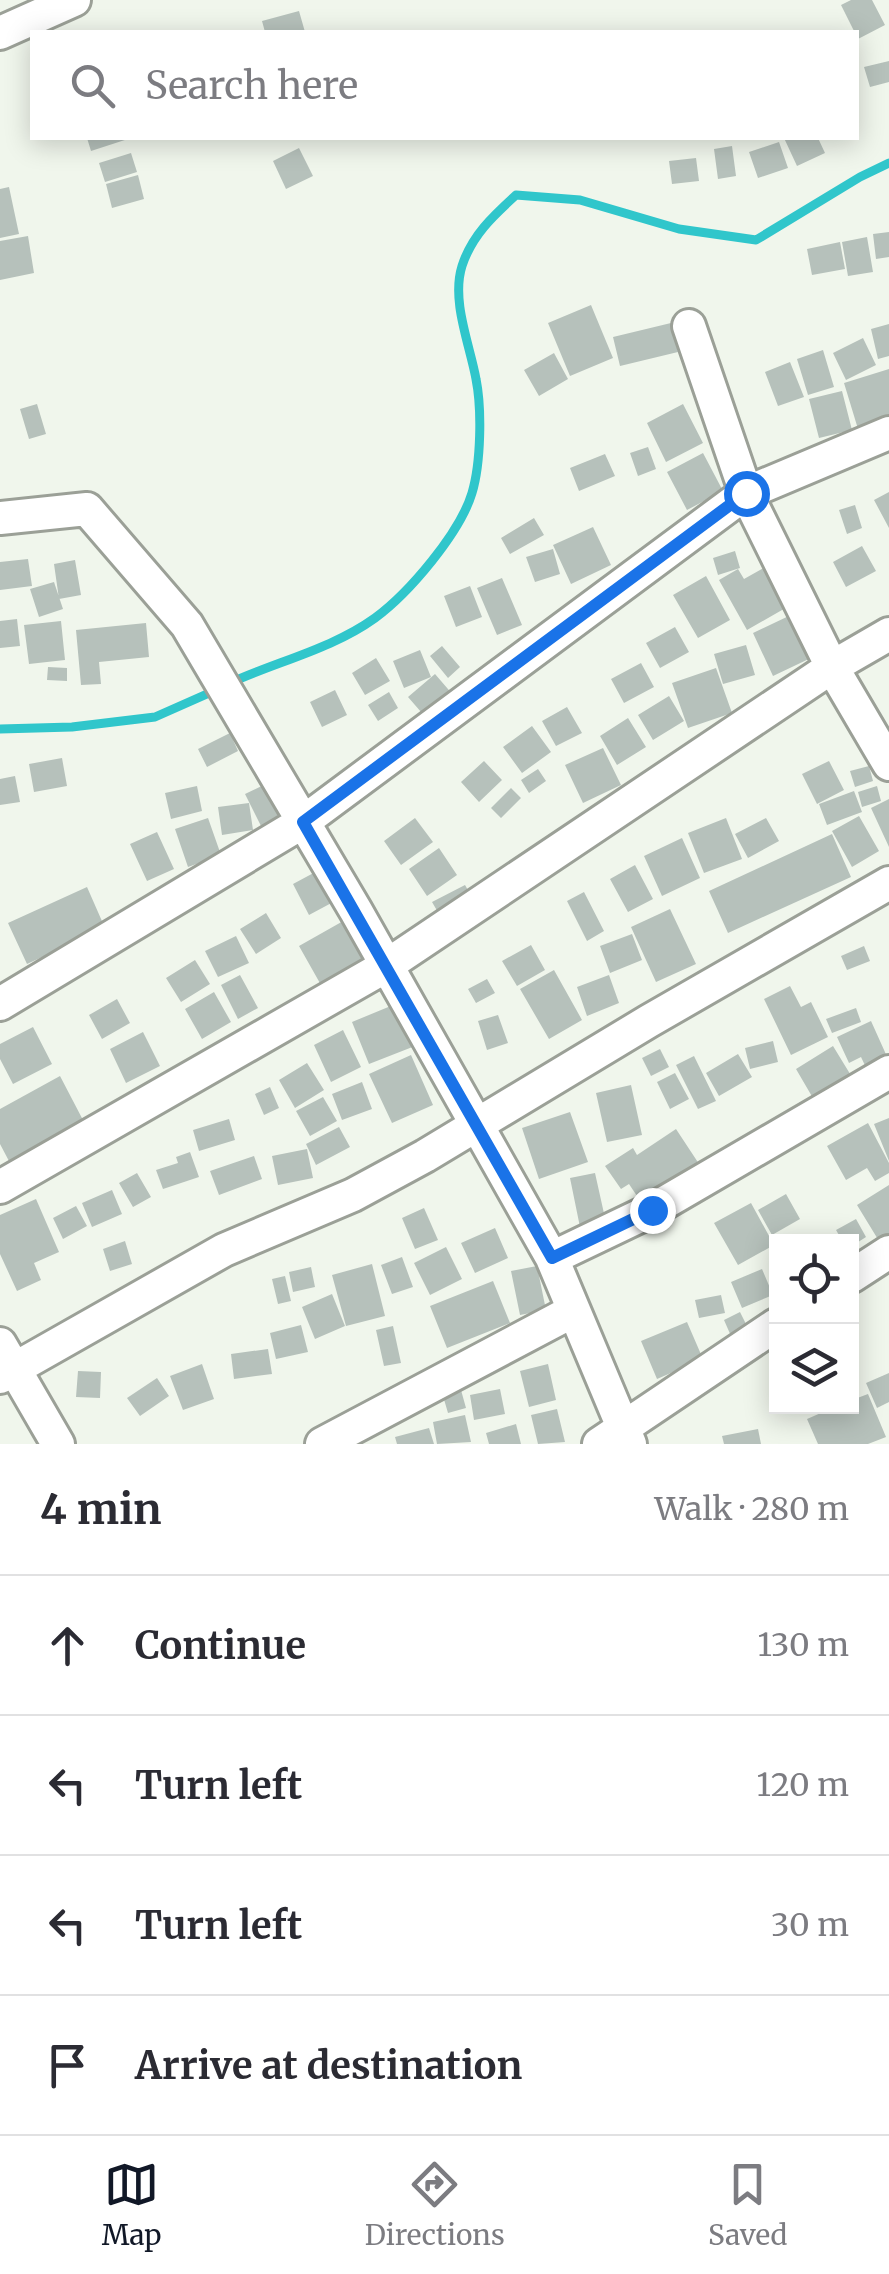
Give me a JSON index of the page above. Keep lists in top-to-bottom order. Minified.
{"page":{"search":"Search here","heading":["4 min","Walk · 280 m"],"list":[["Continue","130 m"],["Turn left","120 m"],["Turn left","30 m"],"Arrive at destination"],"nav":["Map","Directions","Saved"]}}
